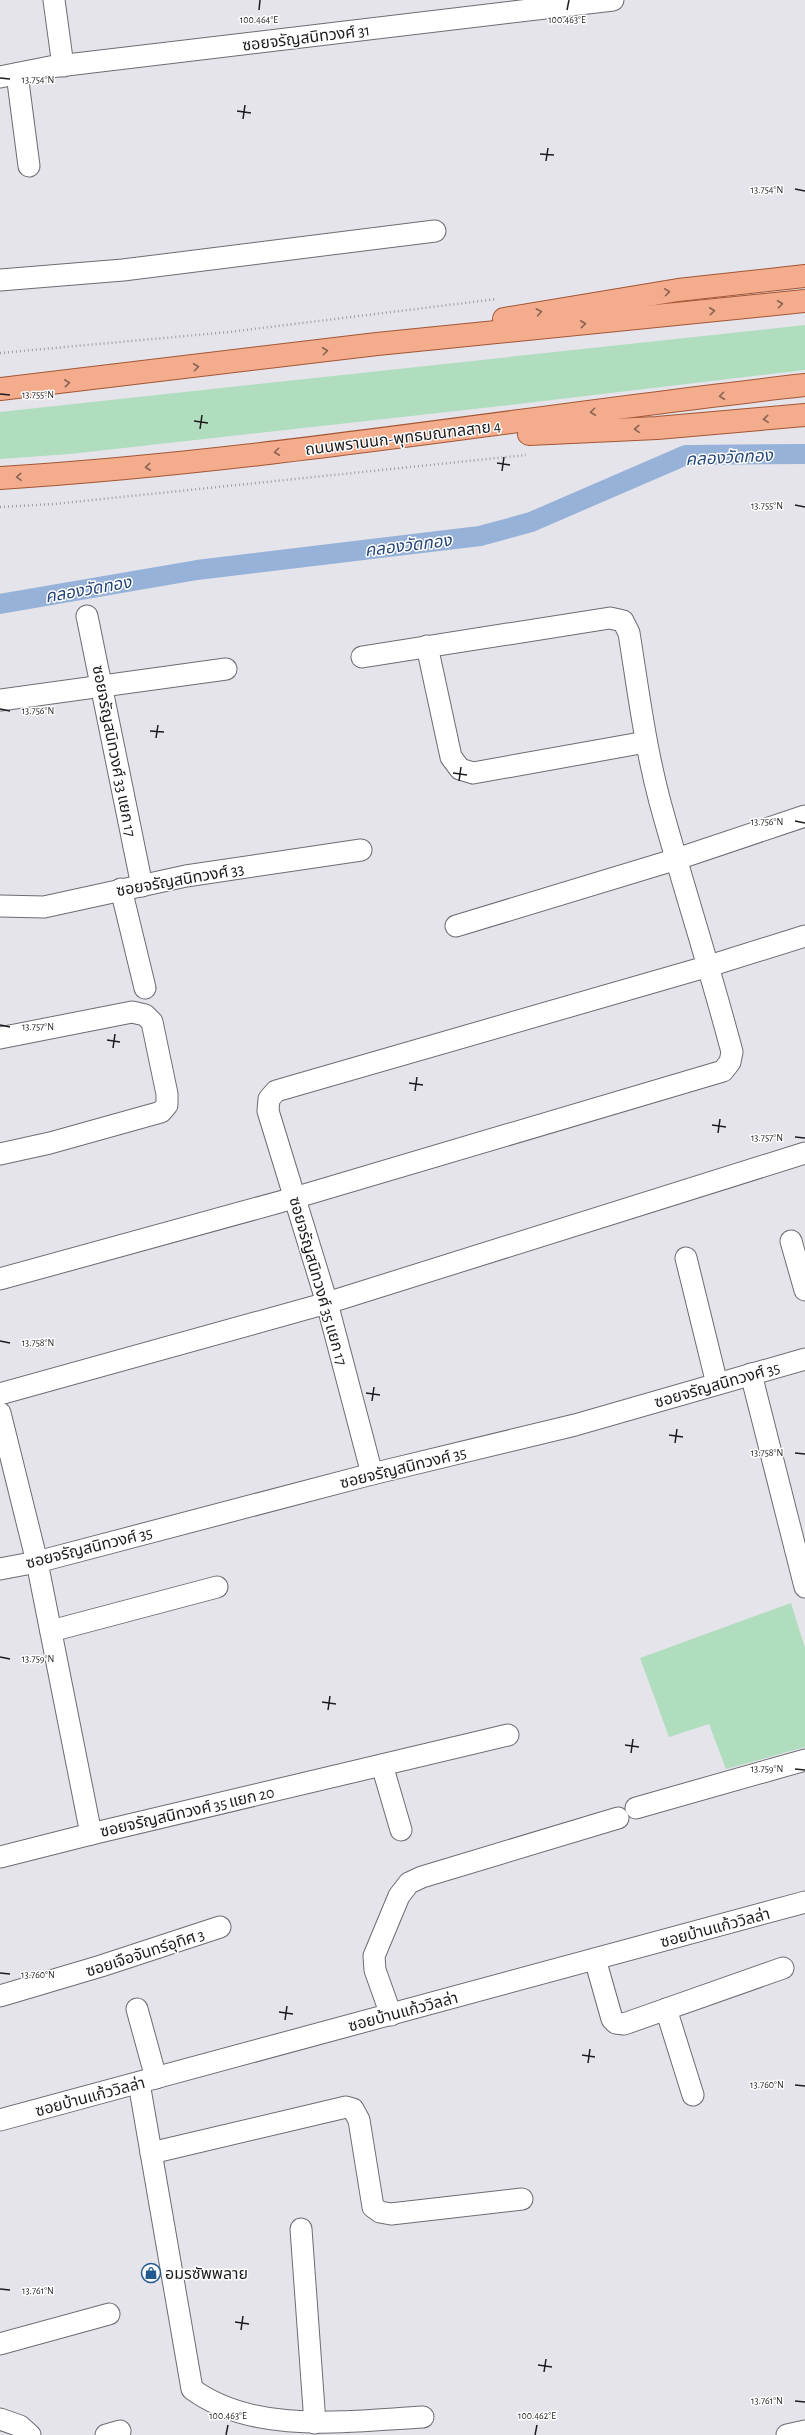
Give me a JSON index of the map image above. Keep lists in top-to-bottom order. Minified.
{"streets":{"main road":["ถนนพรานนก-พุทธมณฑลสาย 4"],"street":["ซอยจรัญสนิทวงศ์ 31","ซอยจรัญสนิทวงศ์ 33 แยก 17","ซอยจรัญสนิทวงศ์ 33","ซอยจรัญสนิทวงศ์ 35 แยก 17","ซอยจรัญสนิทวงศ์ 35","ซอยจรัญสนิทวงศ์ 35 แยก 20","ซอยบ้านแก้ววิลล่า","ซอยเจือจันทร์อุทิศ 3"]},"crossings":[["ซอยจรัญสนิทวงศ์ 33 แยก 17","ซอยจรัญสนิทวงศ์ 33"],["ซอยจรัญสนิทวงศ์ 35 แยก 17","ซอยจรัญสนิทวงศ์ 35"],["ซอยจรัญสนิทวงศ์ 35","ซอยจรัญสนิทวงศ์ 35 แยก 20"]],"water":["คลองวัดทอง"],"places":{"shop":["อมรซัพพลาย"]},"coordinates":["100.464°E","100.463°E","13.754°N","13.755°N","13.756°N","13.757°N","13.758°N","13.759°N","13.760°N","13.761°N","100.462°E"]}
